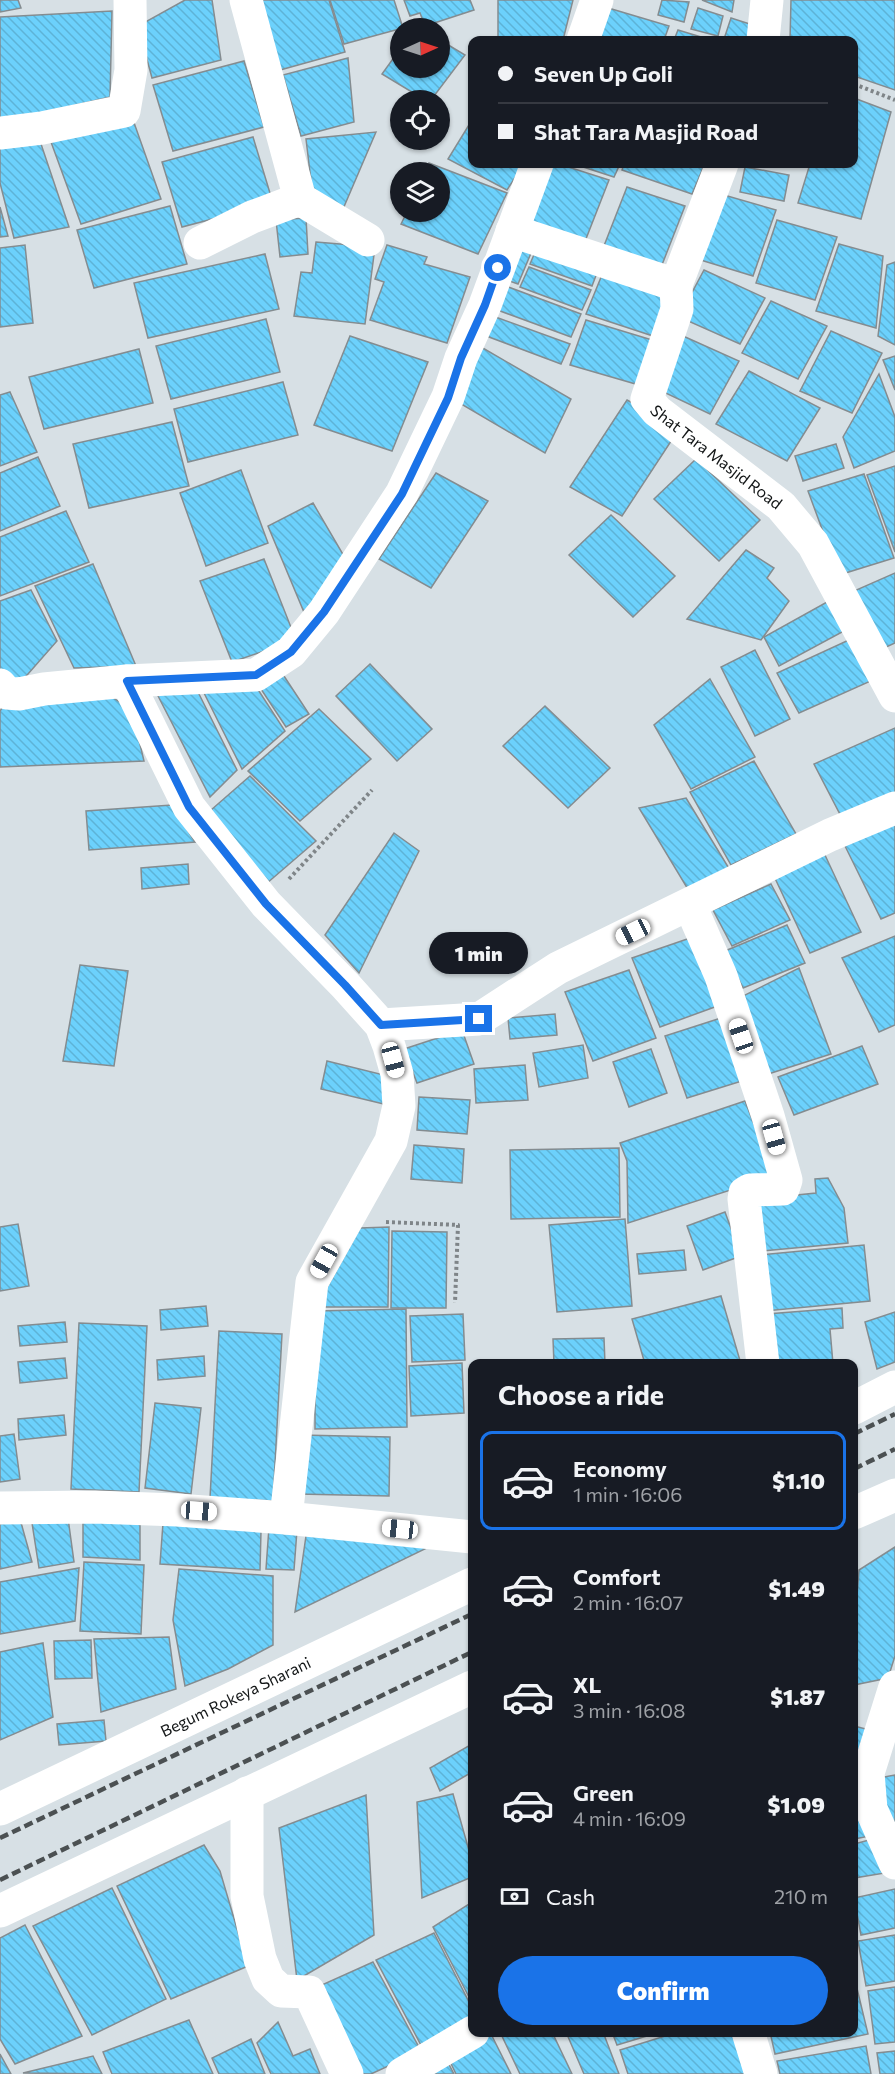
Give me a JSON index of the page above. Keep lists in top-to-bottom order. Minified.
{"streets":{"street":["Shat Tara Masjid Road","Begum Rokeya Sharani"]},"north":"right","page":{"banner":["Seven Up Goli","Shat Tara Masjid Road"],"bubble":"1 min","heading":"Choose a ride","list":[{"name":"Economy","note":"1 min · 16:06","value":"$1.10"},{"name":"Comfort","note":"2 min · 16:07","value":"$1.49"},{"name":"XL","note":"3 min · 16:08","value":"$1.87"},{"name":"Green","note":"4 min · 16:09","value":"$1.09"}],"pay":["Cash","210 m"],"buttons":"Confirm"}}
